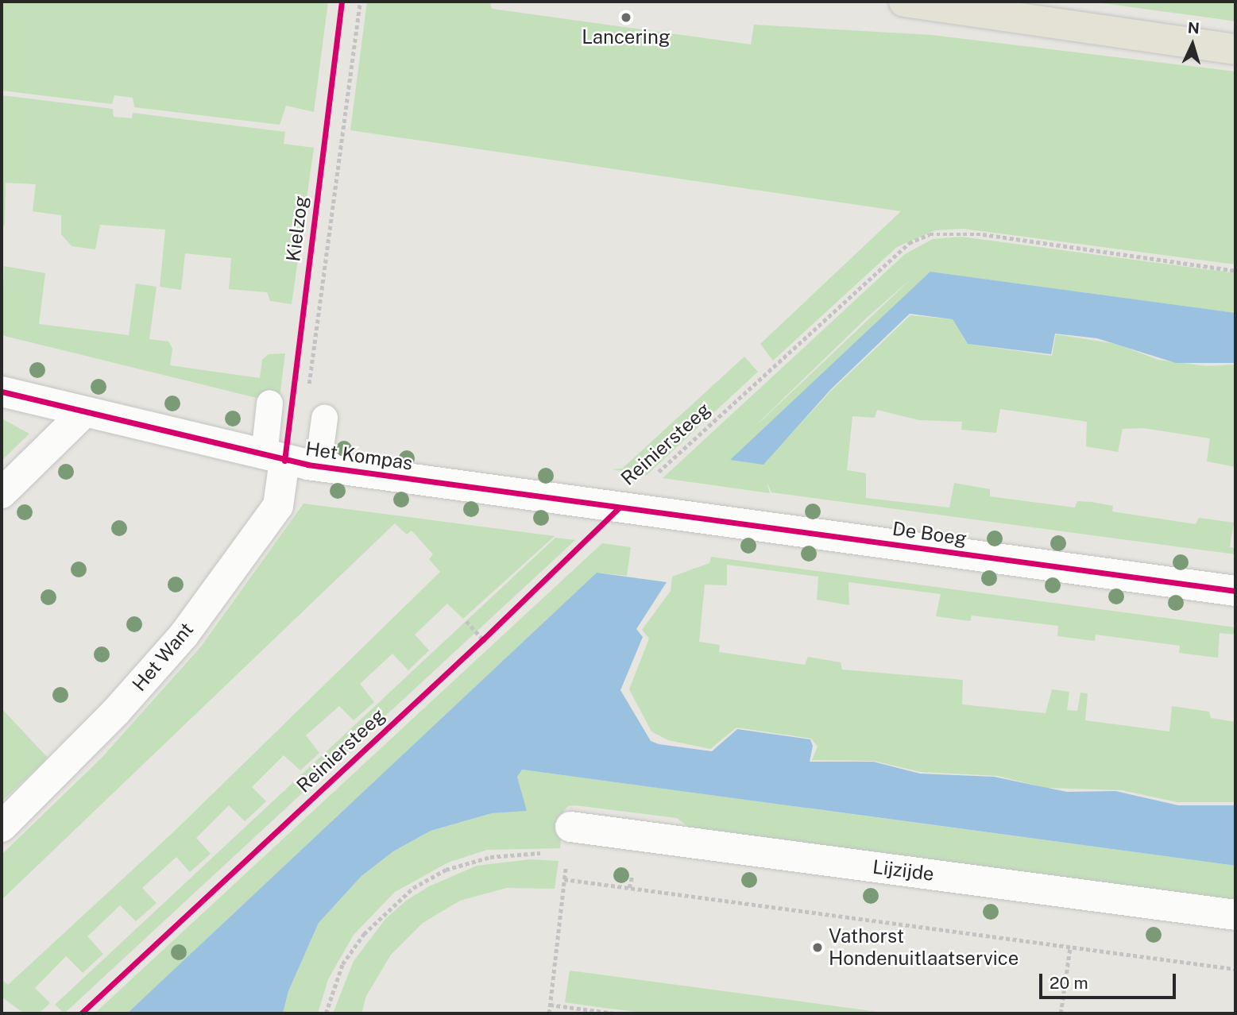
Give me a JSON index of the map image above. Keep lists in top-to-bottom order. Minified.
{"streets":{"street":["Het Kompas","De Boeg","Het Want","Lijzijde"],"cycle path":["Kielzog","Reiniersteeg"]},"crossings":[["Reiniersteeg","Het Kompas"],["Reiniersteeg","De Boeg"],["Het Kompas","De Boeg"],["Het Kompas","Het Want"]],"places":["Lancering","Vathorst Hondenuitlaatservice"],"scale_bar":"20 m","north":"top"}
